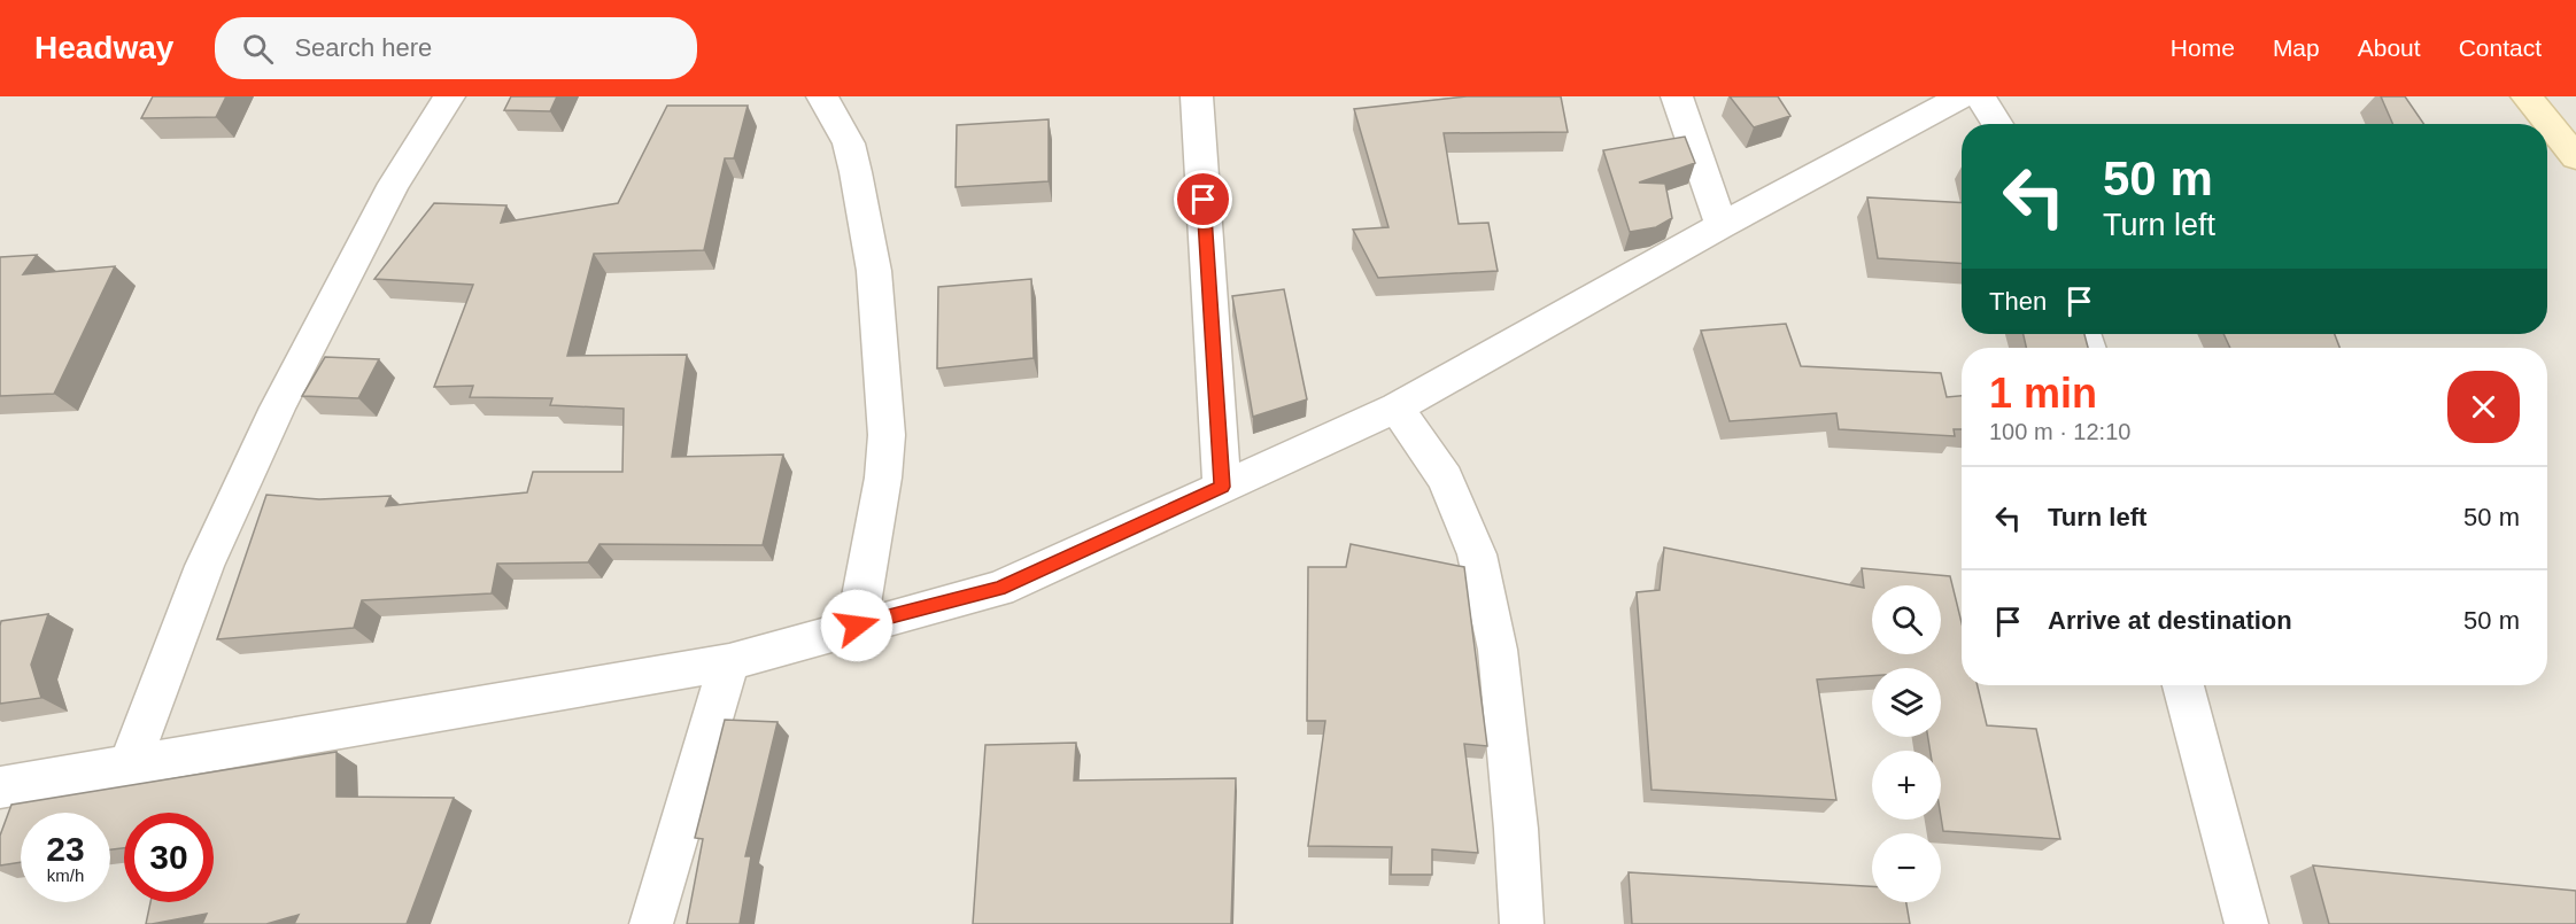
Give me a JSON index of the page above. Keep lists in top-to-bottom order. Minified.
{"page":{"header":"Headway","search":"Search here","nav":["Home","Map","About","Contact"],"turn":["50 m","Turn left"],"then":"Then","heading":["1 min","100 m · 12:10"],"list":[{"name":"Turn left","value":"50 m"},{"name":"Arrive at destination","value":"50 m"}],"map_buttons":["+","−"],"speed":"23 km/h","limit":"30"}}
